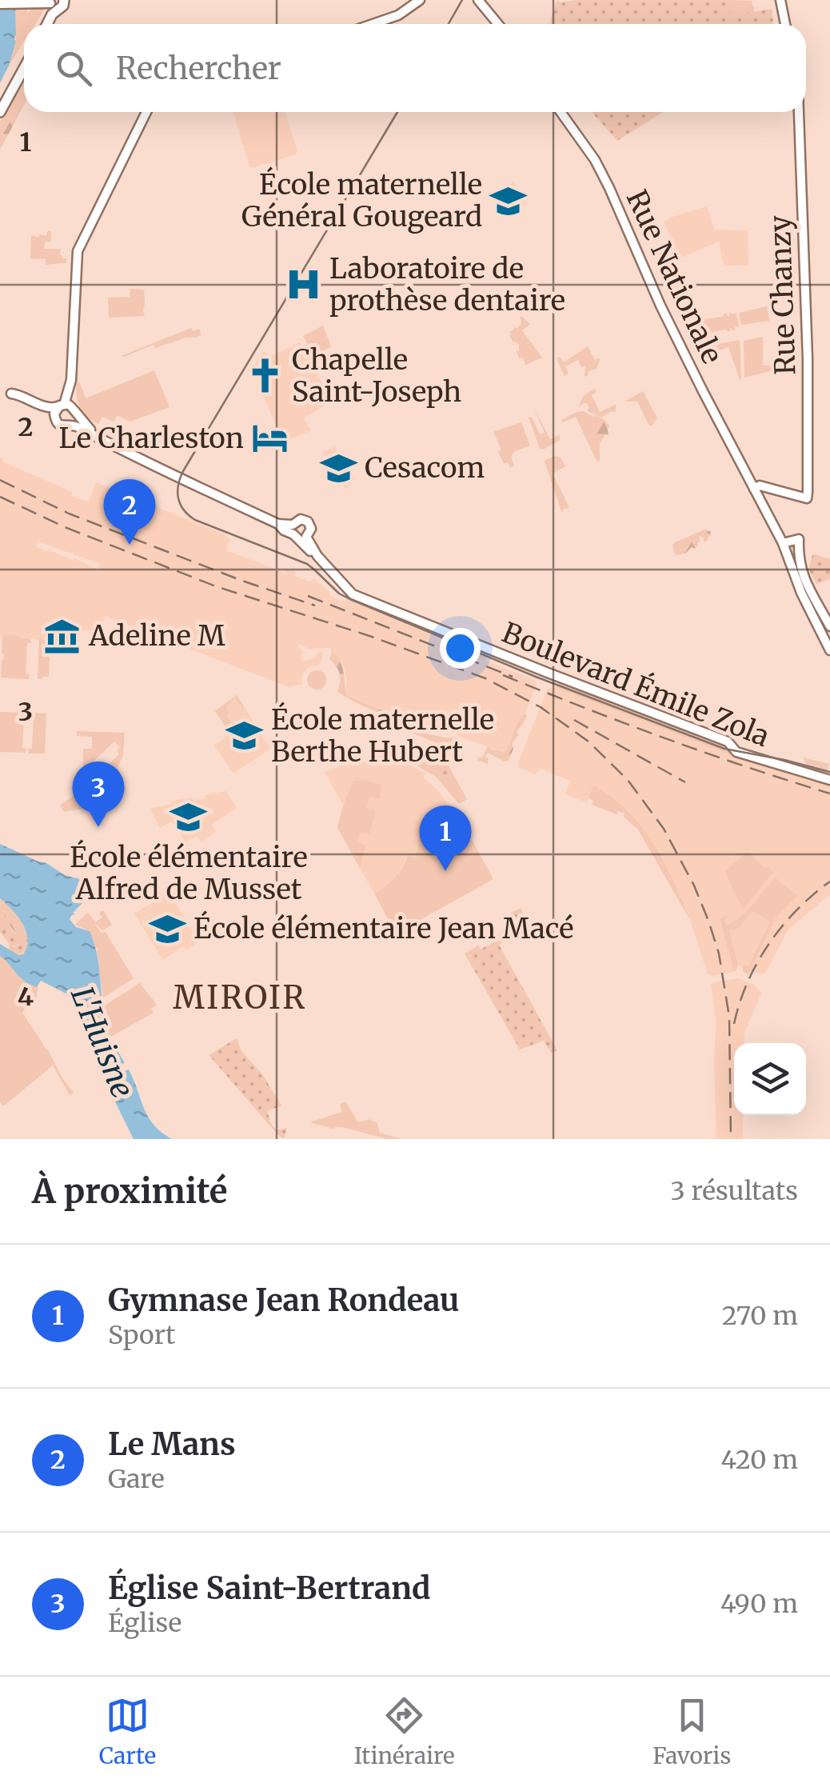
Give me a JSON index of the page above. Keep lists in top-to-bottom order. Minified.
{"streets":{"main road":["Rue Nationale","Rue Chanzy","Boulevard Émile Zola"]},"crossings":[["Rue Nationale","Rue Chanzy"]],"districts":["MIROIR"],"water":["L'Huisne"],"places":{"school or university":["École maternelle Général Gougeard","Cesacom","École maternelle Berthe Hubert","École élémentaire Alfred de Musset","École élémentaire Jean Macé"],"hospital":["Laboratoire de prothèse dentaire"],"church":["Chapelle Saint-Joseph"],"hotel":["Le Charleston"],"museum":["Adeline M"]},"page":{"search":"Rechercher","pins":["2","3","1"],"heading":["À proximité","3 résultats"],"list":[{"mark":"1","name":"Gymnase Jean Rondeau","note":"Sport","value":"270 m"},{"mark":"2","name":"Le Mans","note":"Gare","value":"420 m"},{"mark":"3","name":"Église Saint-Bertrand","note":"Église","value":"490 m"}],"nav":["Carte","Itinéraire","Favoris"]},"grid":{"rows":["1","2","3","4"]}}
